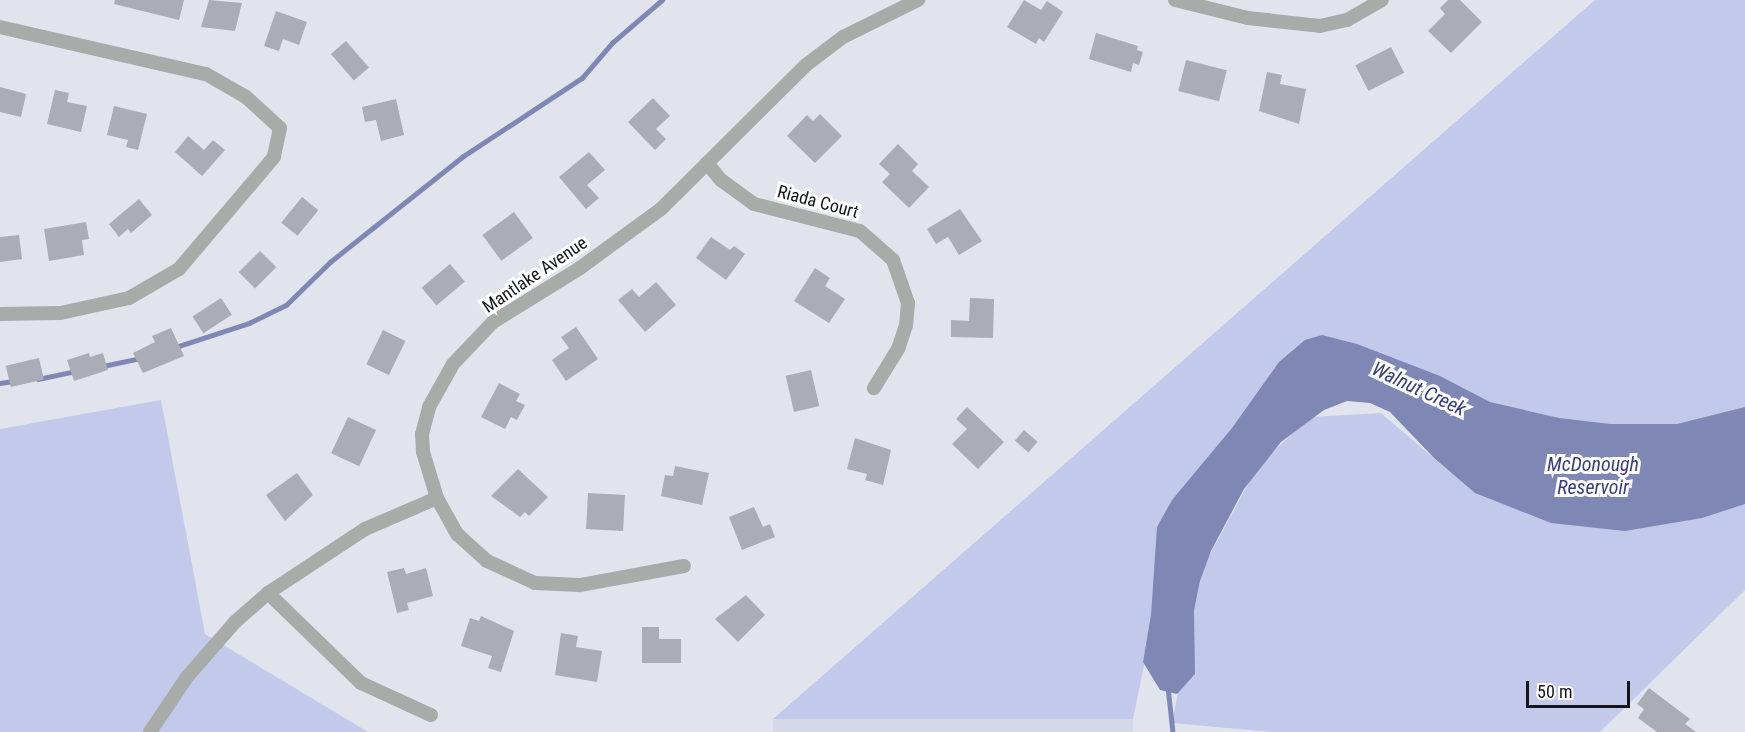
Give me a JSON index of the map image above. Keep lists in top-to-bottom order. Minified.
{"streets":{"street":["Riada Court","Mantlake Avenue"]},"crossings":[["Riada Court","Mantlake Avenue"]],"water":["Walnut Creek","McDonough Reservoir"],"scale_bar":"50 m"}
